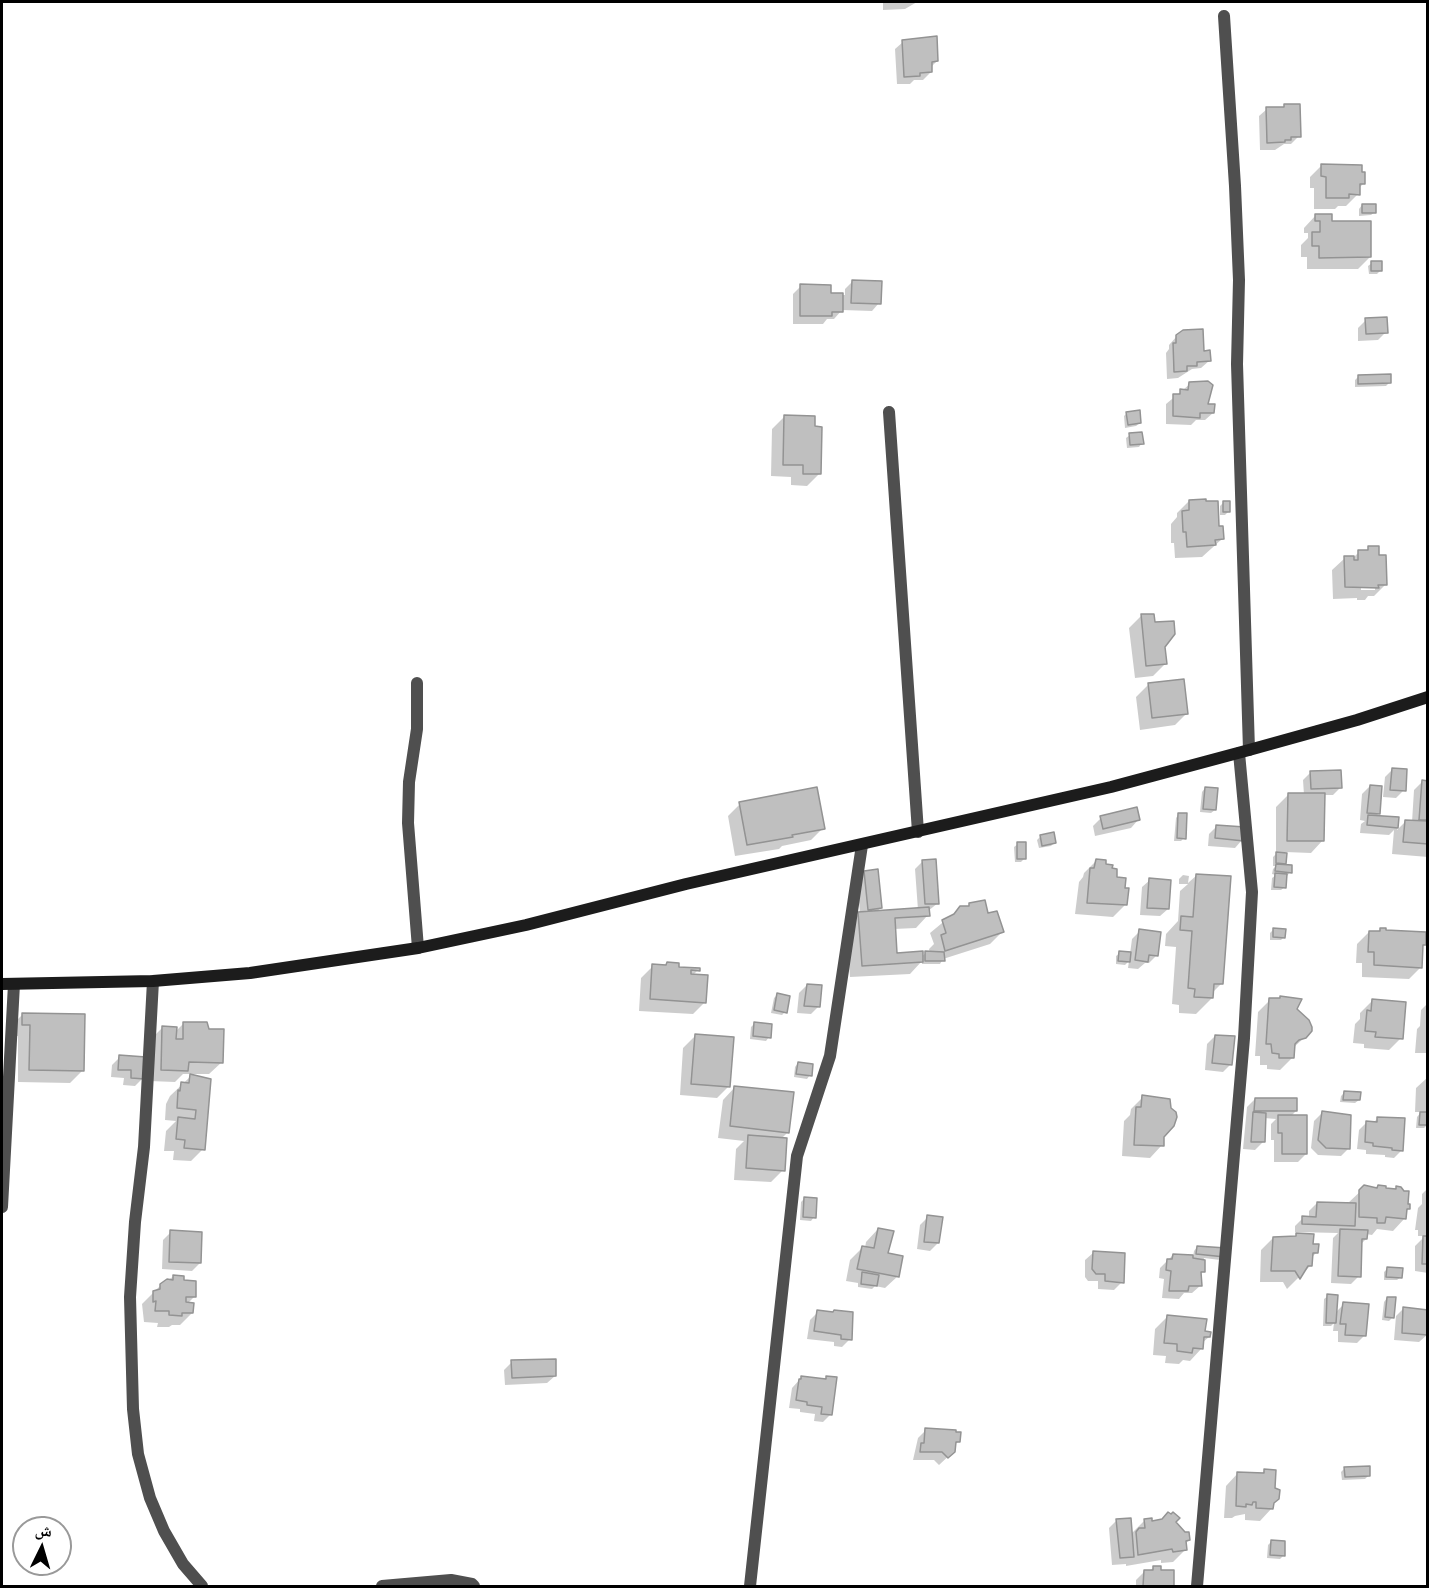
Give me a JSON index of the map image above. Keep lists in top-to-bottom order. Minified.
{"north":"top"}
